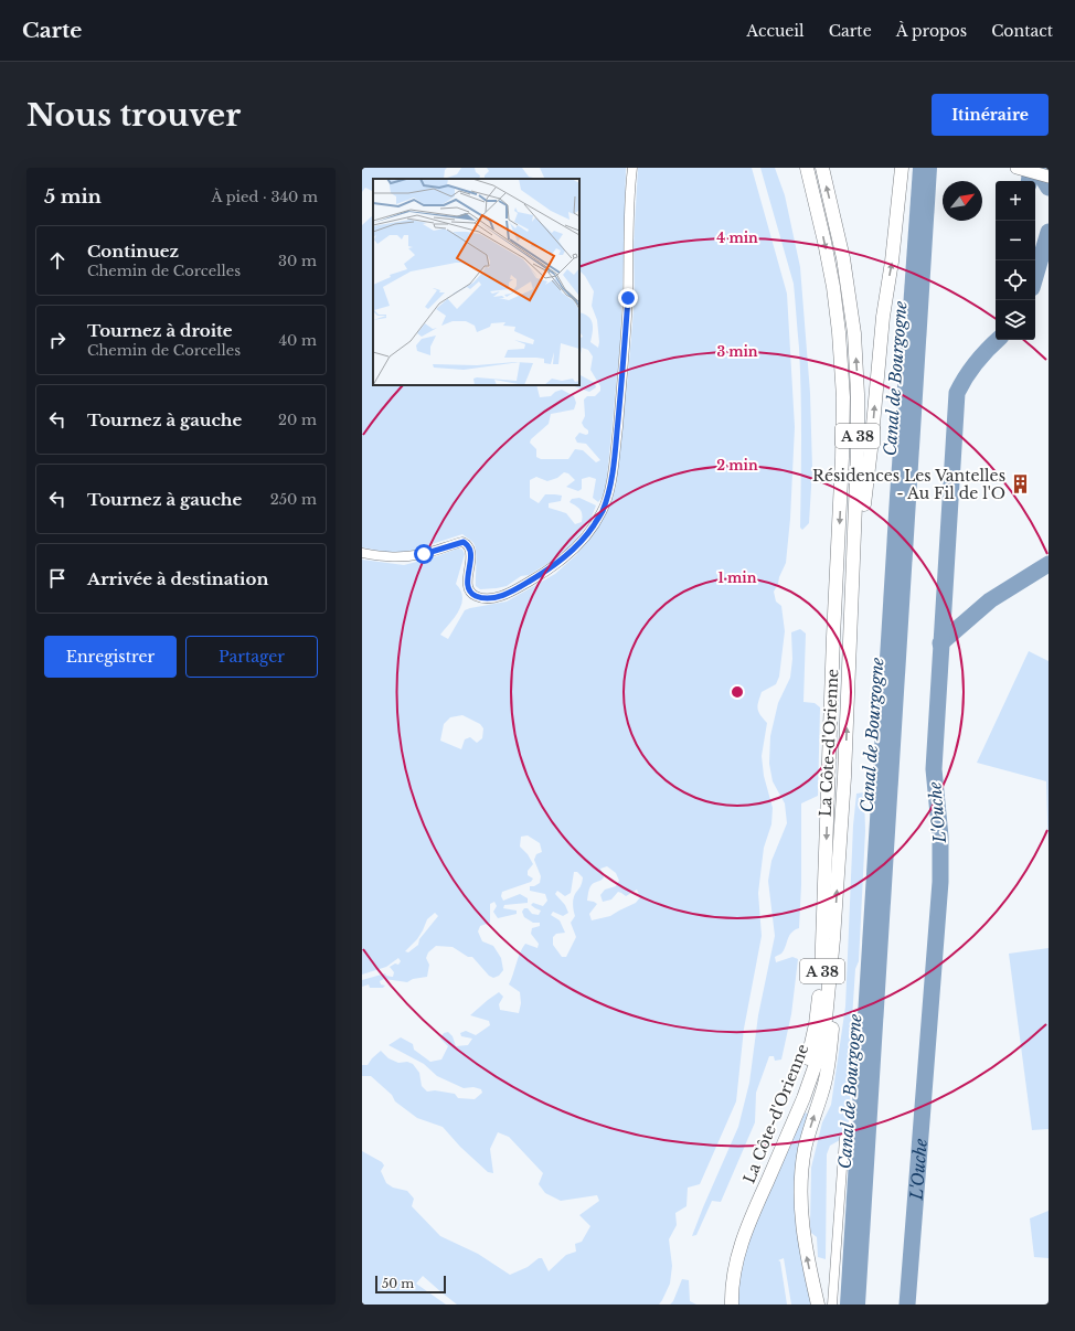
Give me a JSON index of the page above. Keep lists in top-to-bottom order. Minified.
{"streets":{"highway":["A 38","La Côte-d'Orienne"]},"water":["Canal de Bourgogne","L'Ouche"],"places":{"building":["Résidences Les Vantelles - Au Fil de l'O"]},"scale_bar":"50 m","north":"top right","page":{"header":"Carte","nav":["Accueil","Carte","À propos","Contact"],"buttons":["Itinéraire",["Enregistrer","Partager"]],"title":"Nous trouver","heading":["5 min","À pied · 340 m"],"map_buttons":["+","−"],"list":[["Continuez","Chemin de Corcelles","30 m"],["Tournez à droite","Chemin de Corcelles","40 m"],["Tournez à gauche","20 m"],["Tournez à gauche","250 m"],"Arrivée à destination"],"scale":"50 m"},"rings":["4 min","3 min","2 min","1 min"]}
